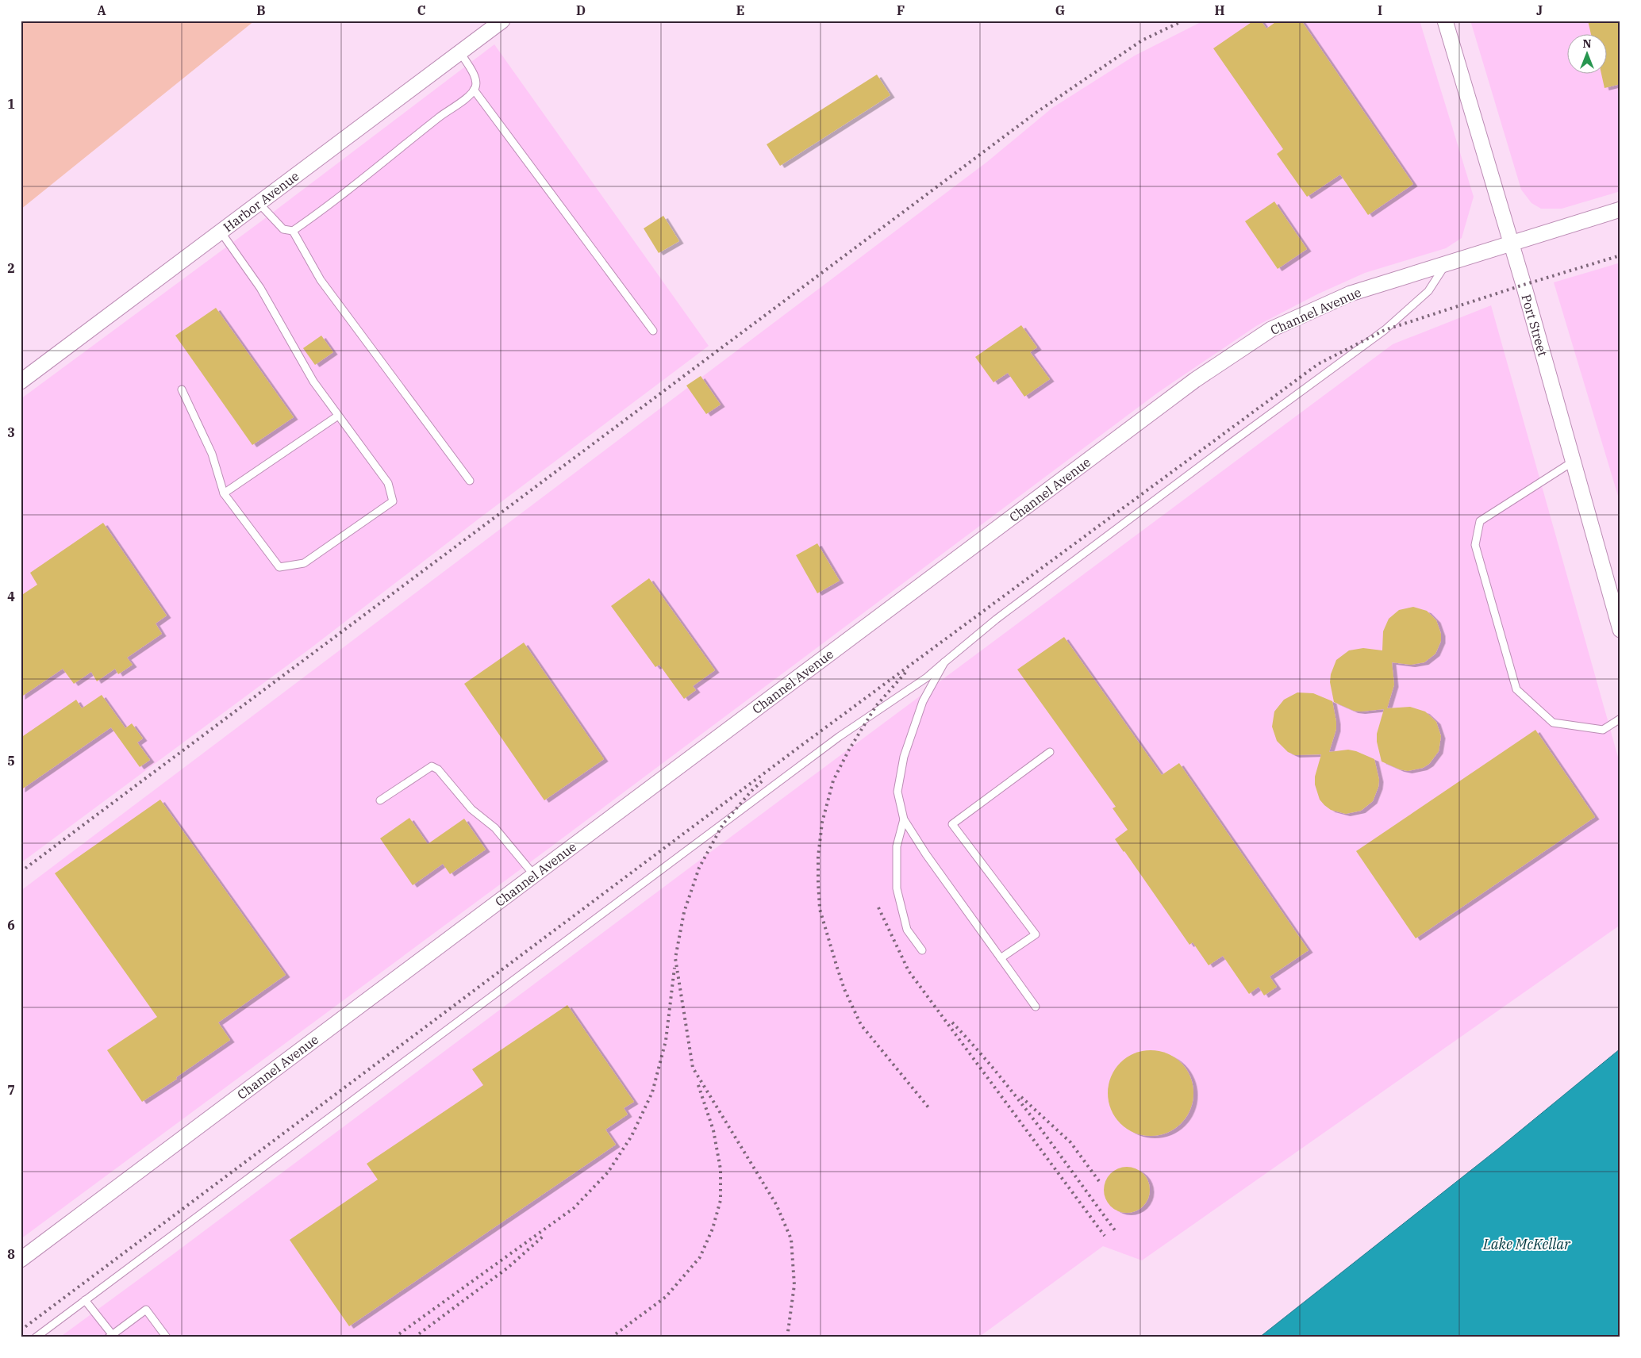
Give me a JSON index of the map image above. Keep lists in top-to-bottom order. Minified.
{"streets":{"street":["Harbor Avenue","Channel Avenue","Port Street"]},"crossings":[["Channel Avenue","Port Street"]],"water":["Lake McKellar"],"north":"top","grid":{"columns":["A","B","C","D","E","F","G","H","I","J"],"rows":["1","2","3","4","5","6","7","8"]}}
